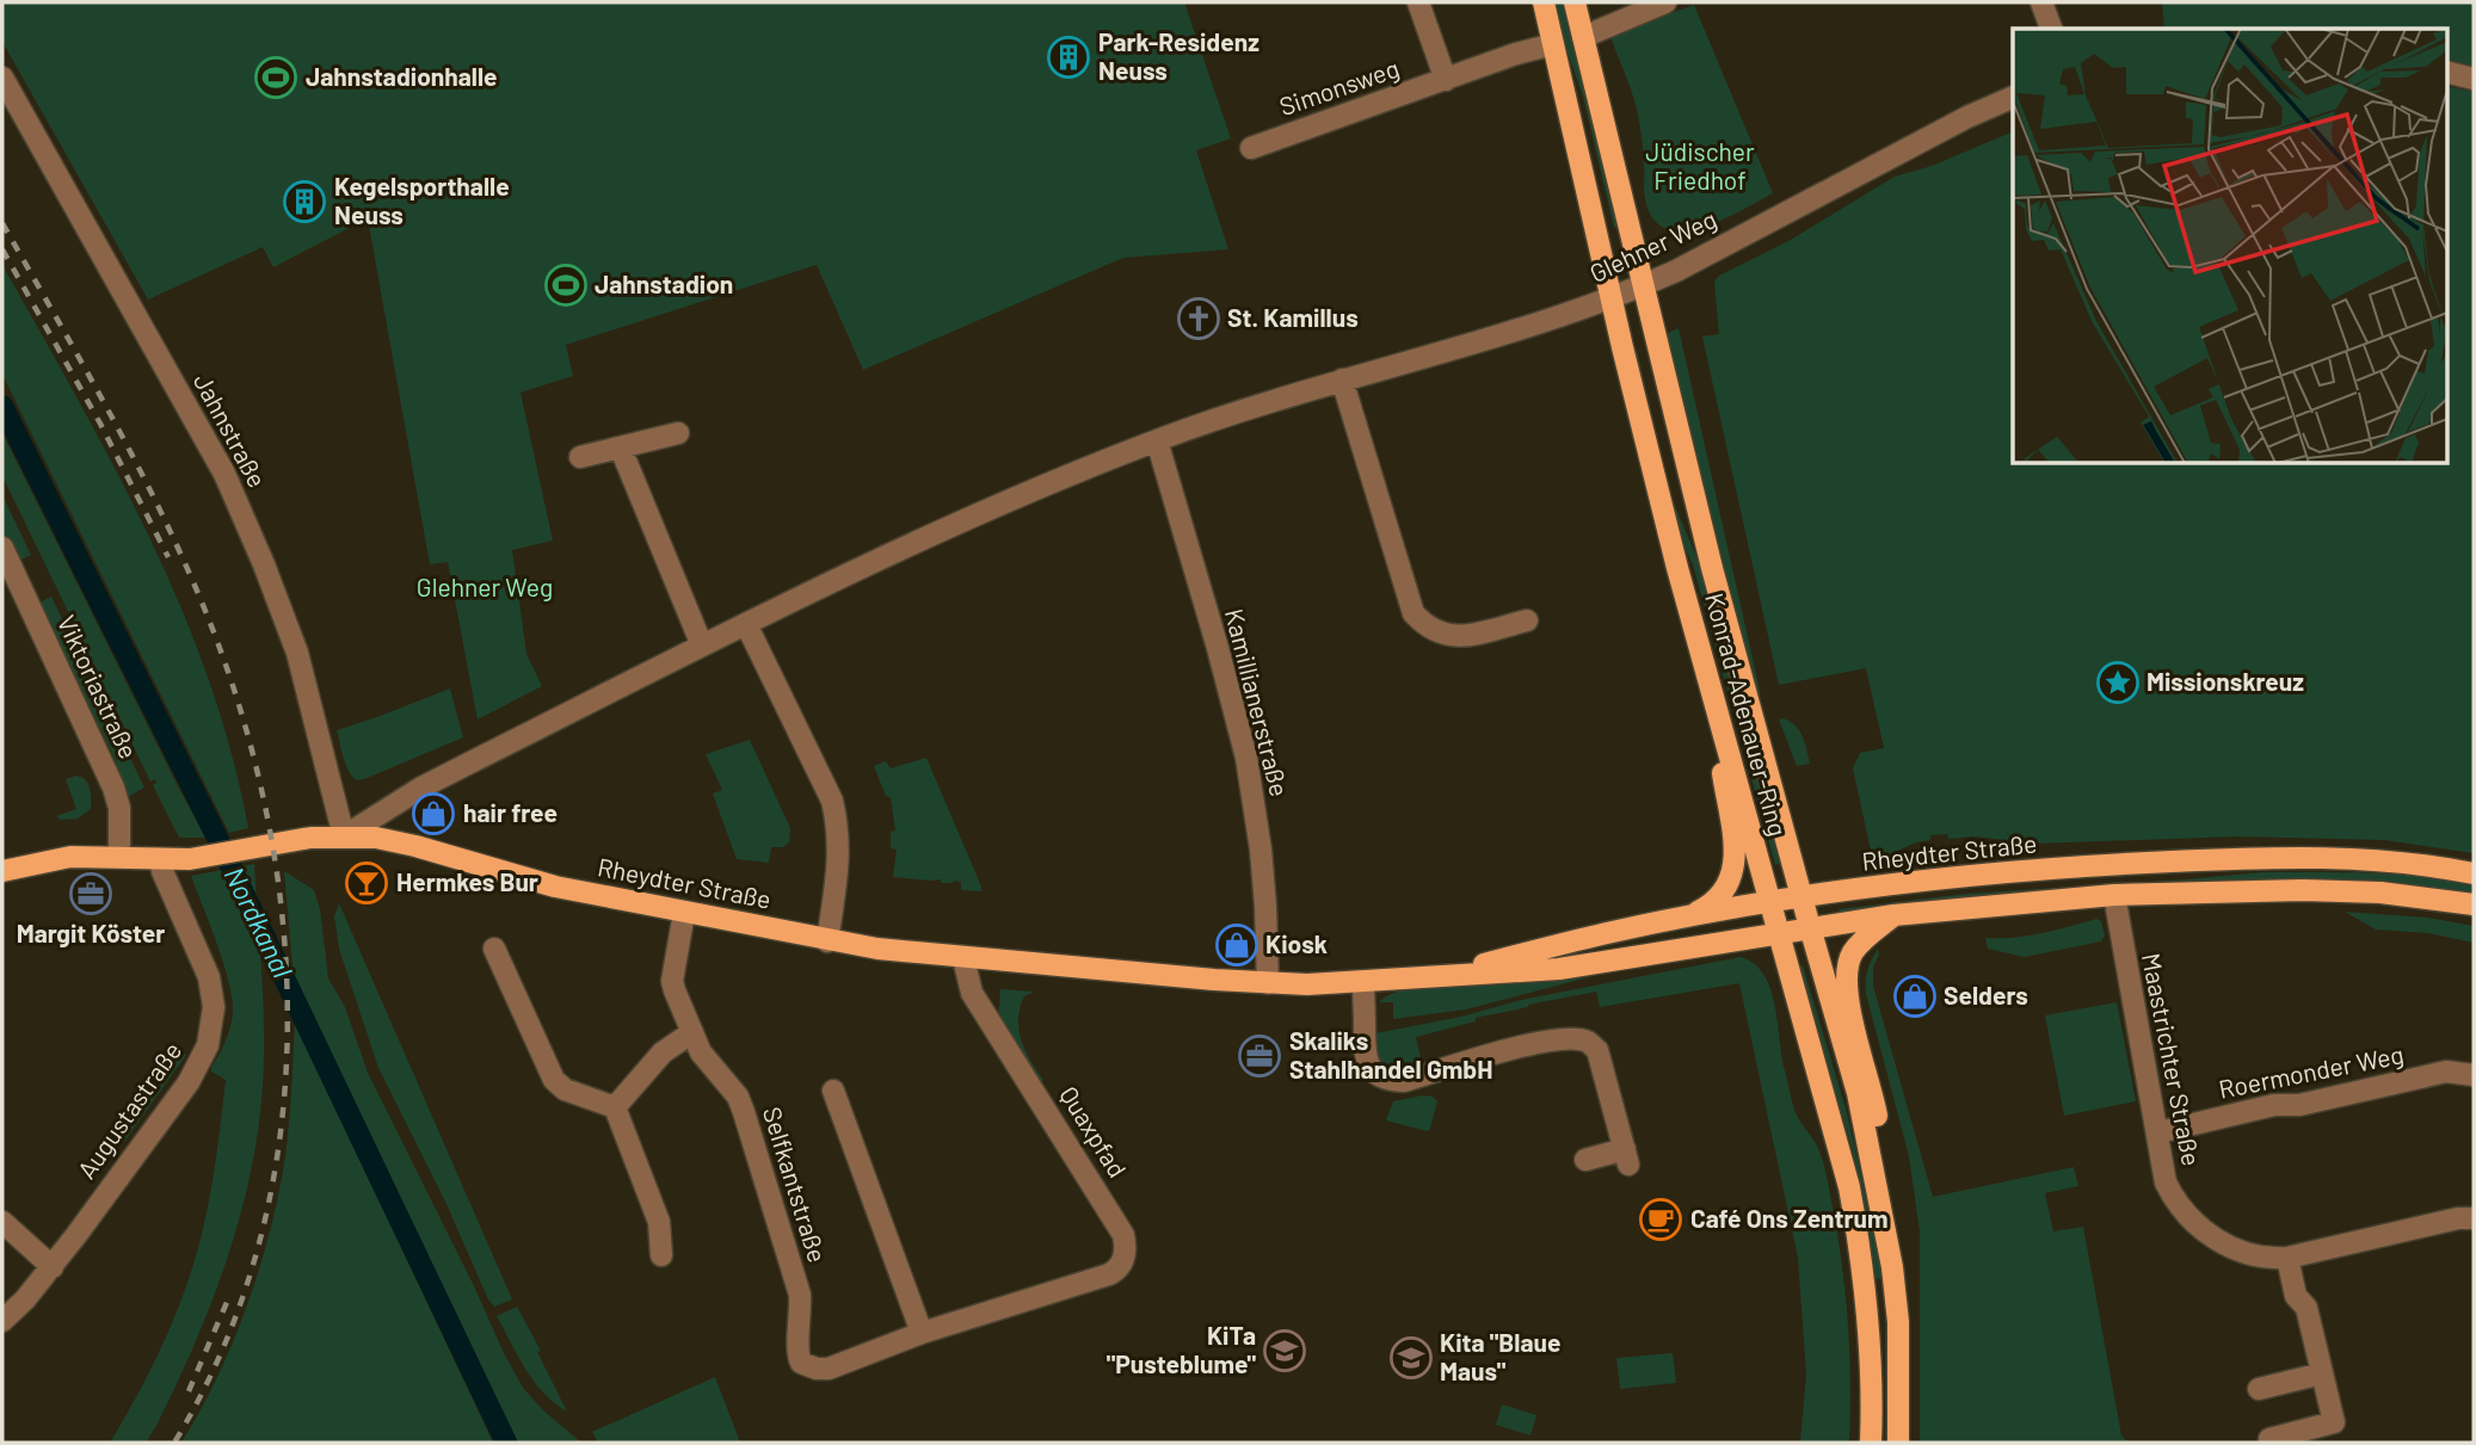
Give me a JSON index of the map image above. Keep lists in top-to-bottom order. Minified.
{"streets":{"main road":["Konrad-Adenauer-Ring","Rheydter Straße"],"street":["Simonsweg","Glehner Weg","Jahnstraße","Viktoriastraße","Kamillianerstraße","Maastrichter Straße","Roermonder Weg","Augustastraße","Quaxpfad","Selfkantstraße"]},"crossings":[["Simonsweg","Konrad-Adenauer-Ring"],["Glehner Weg","Jahnstraße"],["Glehner Weg","Kamillianerstraße"],["Glehner Weg","Konrad-Adenauer-Ring"],["Glehner Weg","Rheydter Straße"],["Jahnstraße","Rheydter Straße"],["Viktoriastraße","Rheydter Straße"],["Kamillianerstraße","Rheydter Straße"],["Konrad-Adenauer-Ring","Rheydter Straße"],["Rheydter Straße","Maastrichter Straße"],["Rheydter Straße","Augustastraße"],["Rheydter Straße","Quaxpfad"],["Rheydter Straße","Selfkantstraße"],["Maastrichter Straße","Roermonder Weg"],["Quaxpfad","Selfkantstraße"]],"water":["Nordkanal"],"parks":["Jüdischer Friedhof","Glehner Weg"],"places":{"building":["Park-Residenz Neuss","Kegelsporthalle Neuss"],"sports":["Jahnstadionhalle","Jahnstadion"],"church":["St. Kamillus"],"place":["Missionskreuz"],"shop":["hair free","Kiosk","Selders"],"bar":["Hermkes Bur"],"office":["Margit Köster","Skaliks Stahlhandel GmbH"],"cafe":["Café Ons Zentrum"],"school or university":["KiTa \"Pusteblume\"","Kita \"Blaue Maus\""]}}
